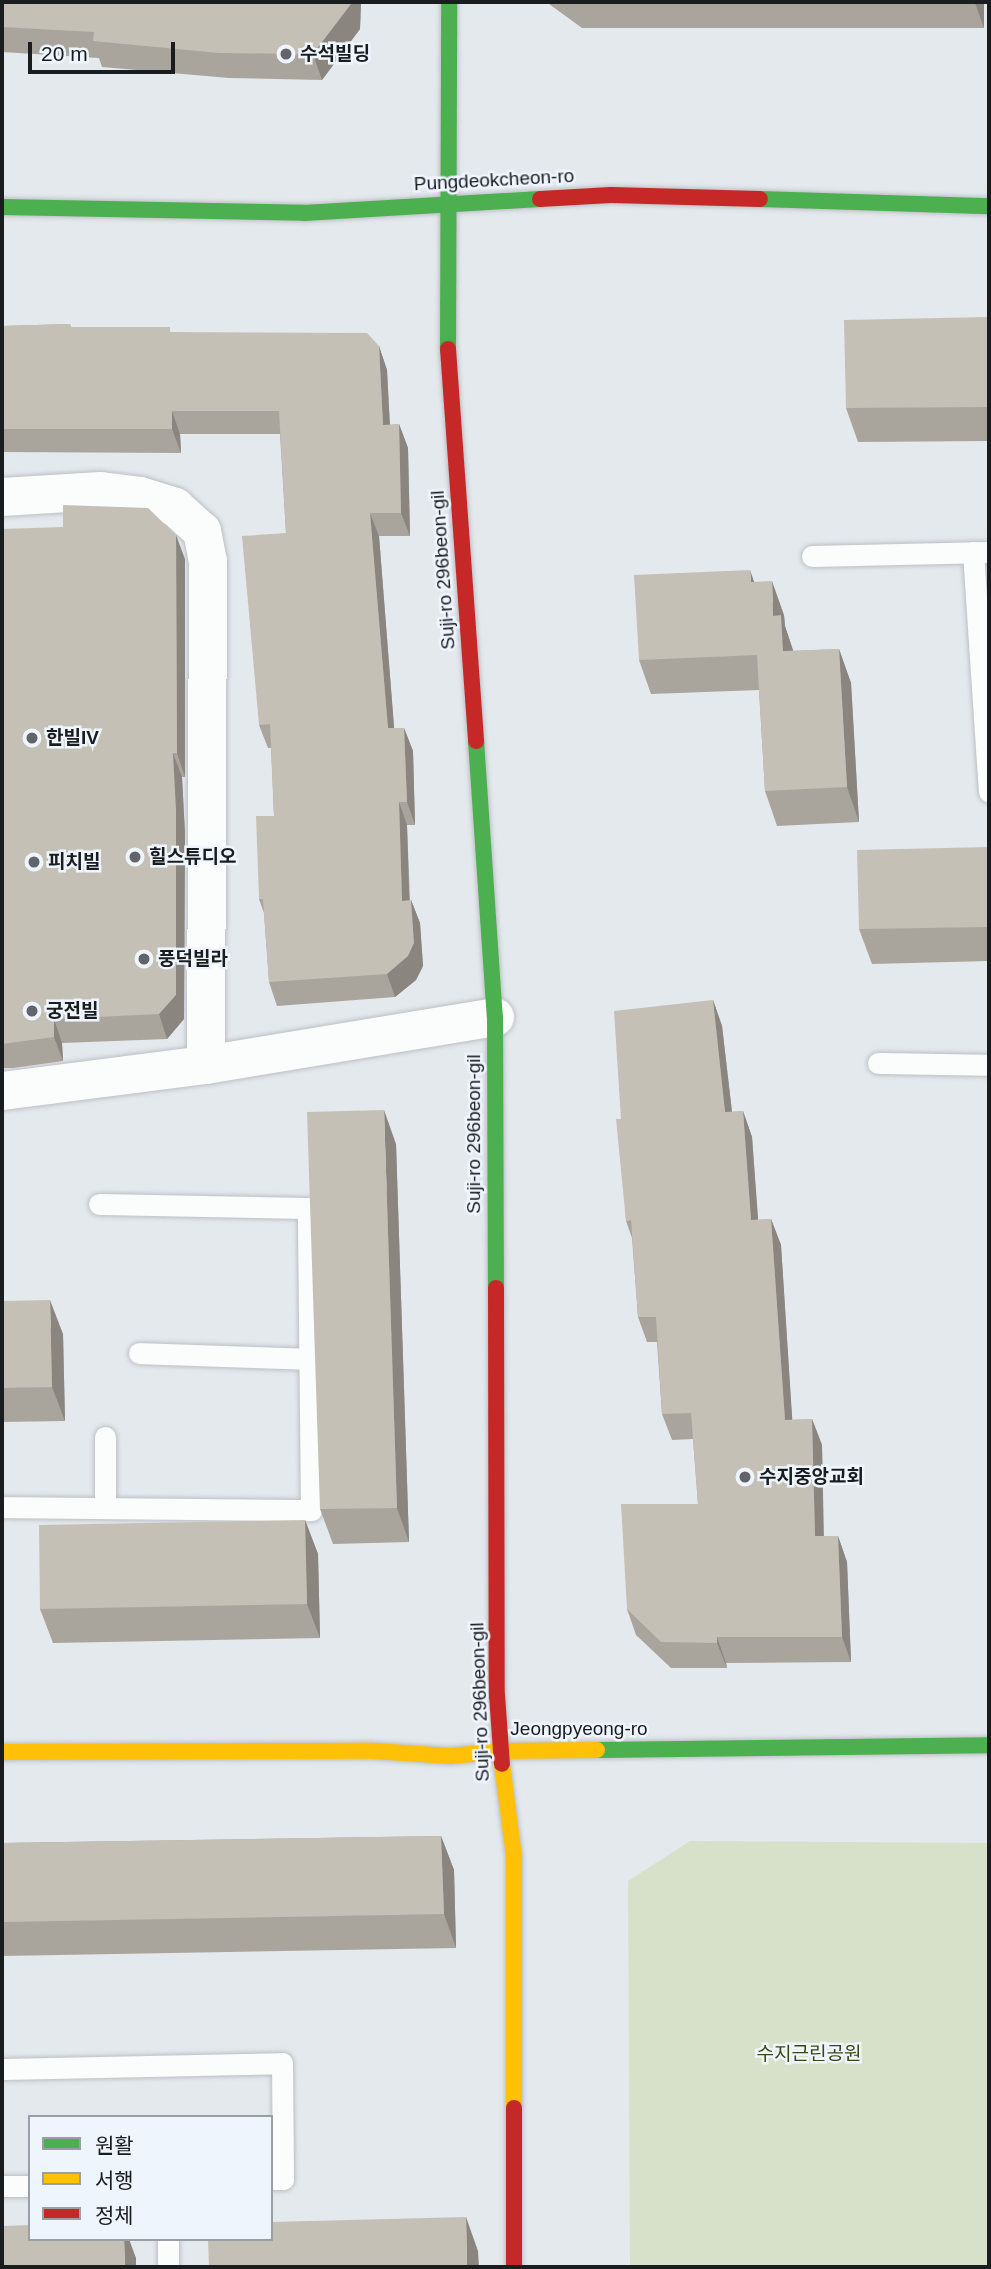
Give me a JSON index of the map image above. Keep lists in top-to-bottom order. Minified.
{"streets":{"street":["Pungdeokcheon-ro","Suji-ro 296beon-gil","Jeongpyeong-ro"]},"crossings":[["Pungdeokcheon-ro","Suji-ro 296beon-gil"],["Suji-ro 296beon-gil","Jeongpyeong-ro"]],"parks":["수지근린공원"],"places":["수석빌딩","한빌IV","힐스튜디오","피치빌","풍덕빌라","궁전빌","수지중앙교회"],"legend":["원활","서행","정체"],"scale_bar":"20 m"}
